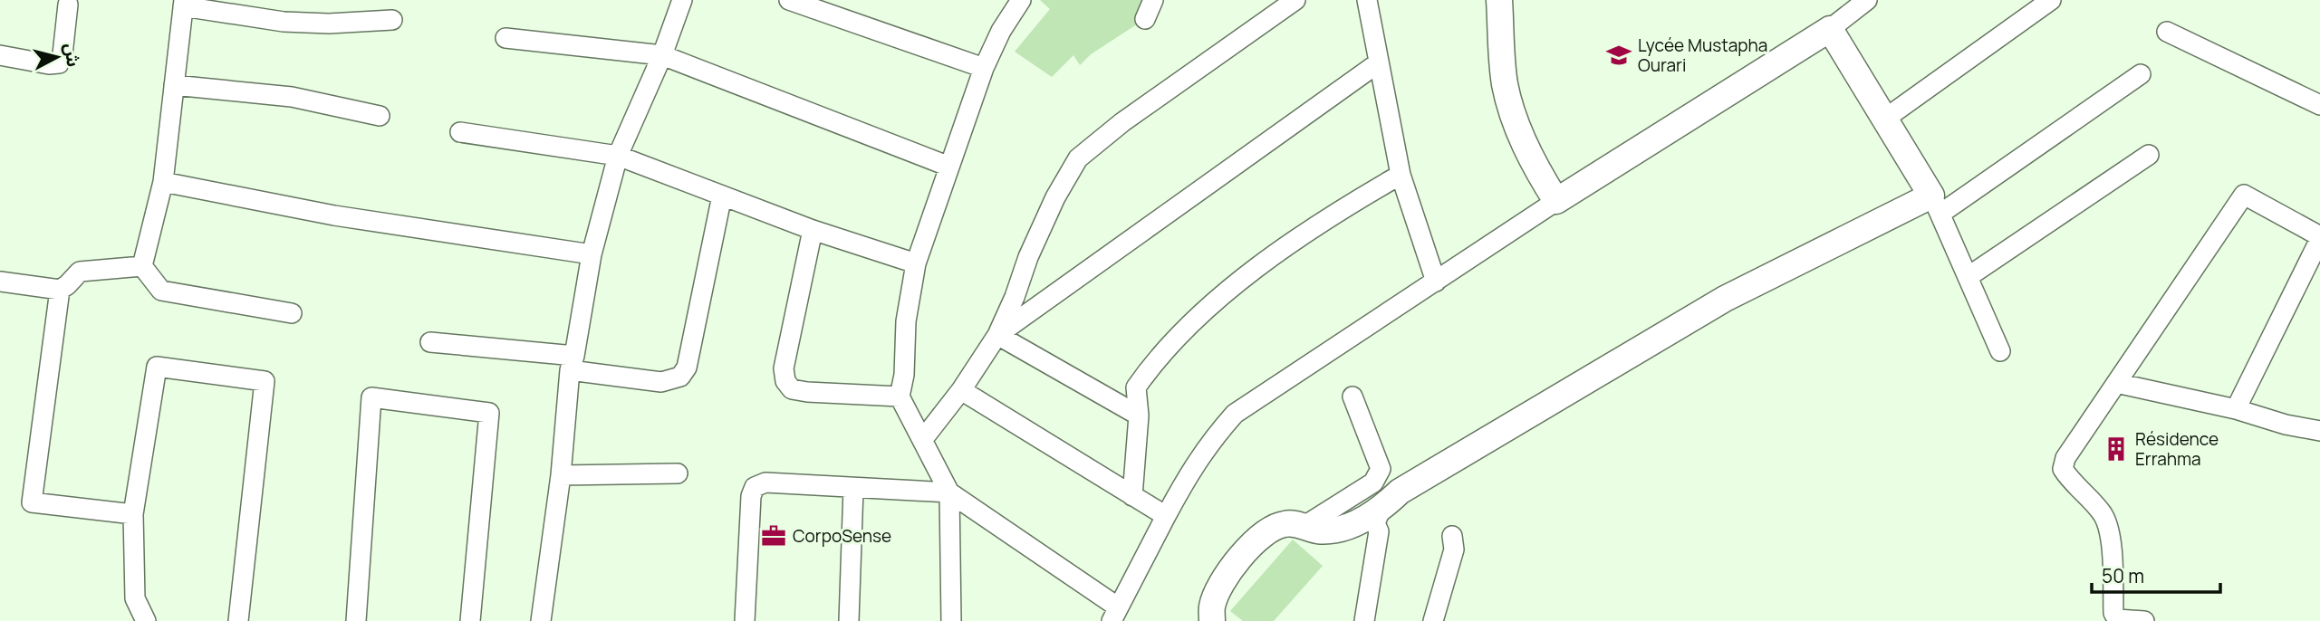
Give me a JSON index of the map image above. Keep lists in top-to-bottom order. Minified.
{"places":{"school or university":["Lycée Mustapha Ourari"],"building":["Résidence Errahma"],"office":["CorpoSense"]},"scale_bar":"50 m","north":"right"}
